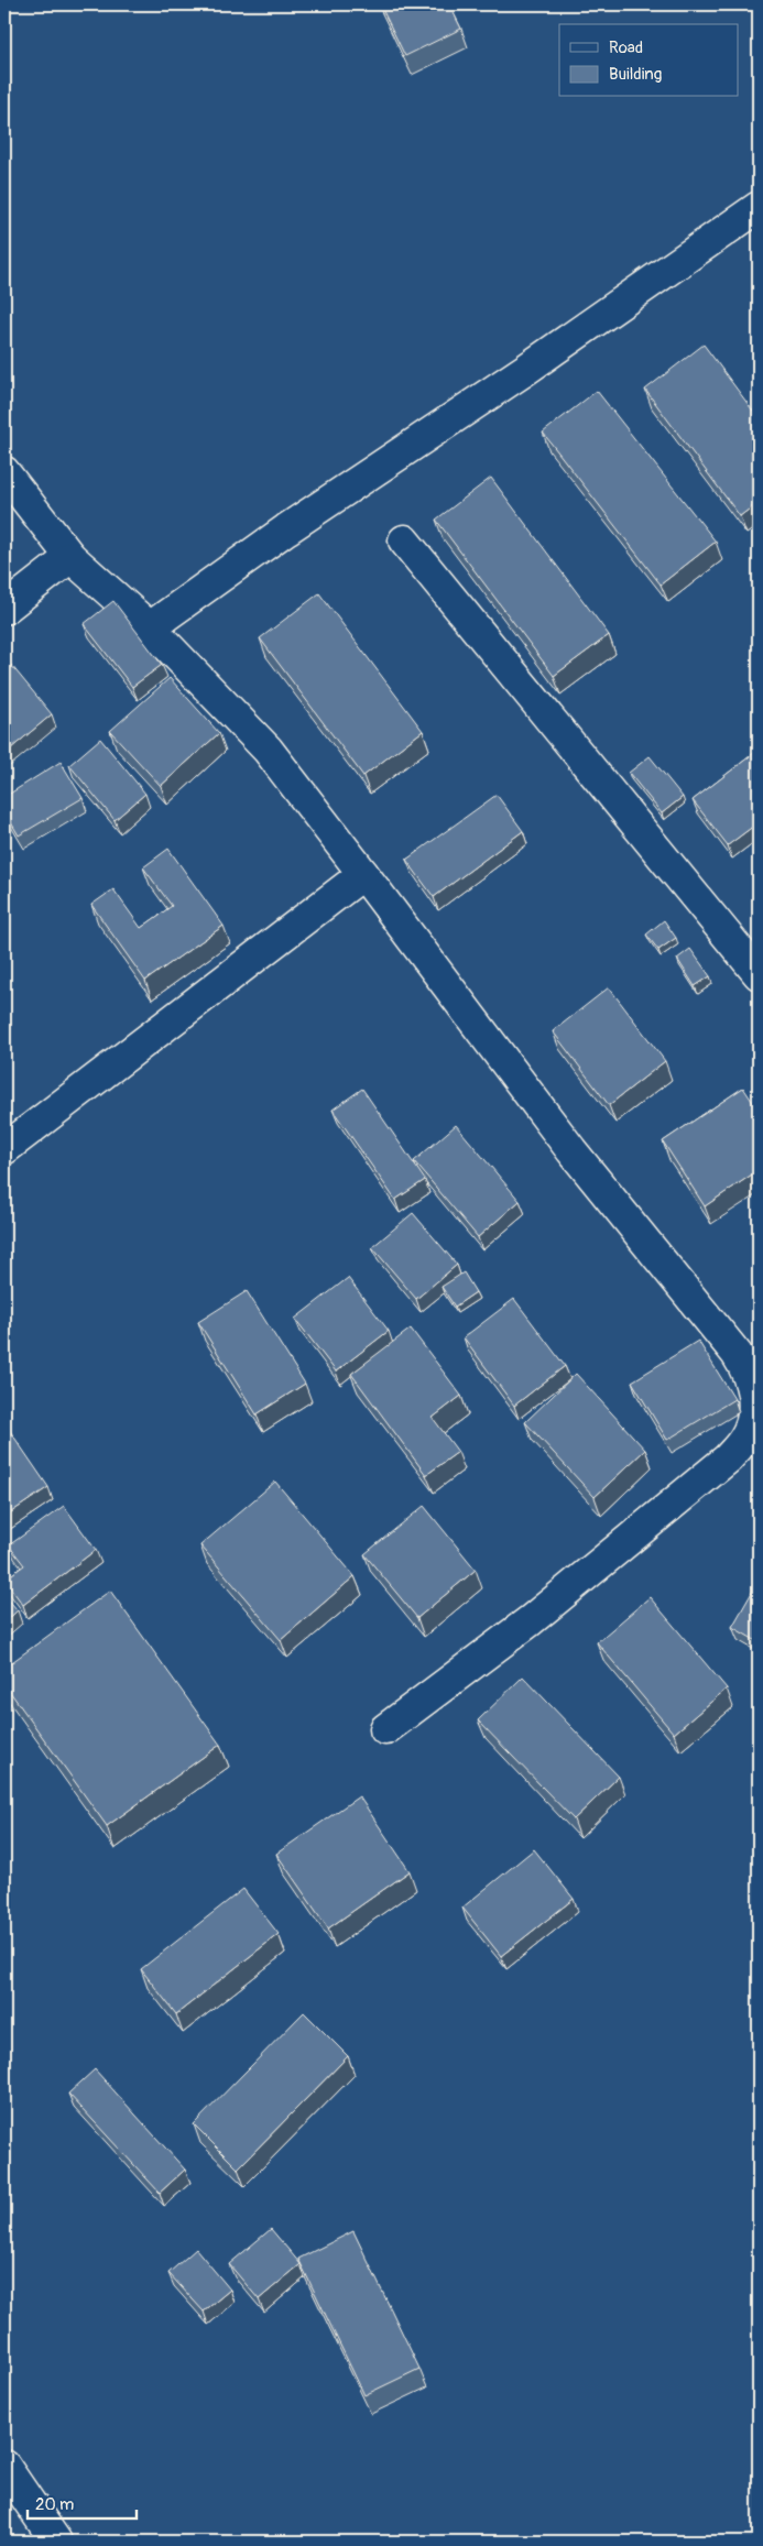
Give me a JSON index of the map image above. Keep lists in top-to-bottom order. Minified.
{"legend":["Road","Building"],"scale_bar":"20 m"}
